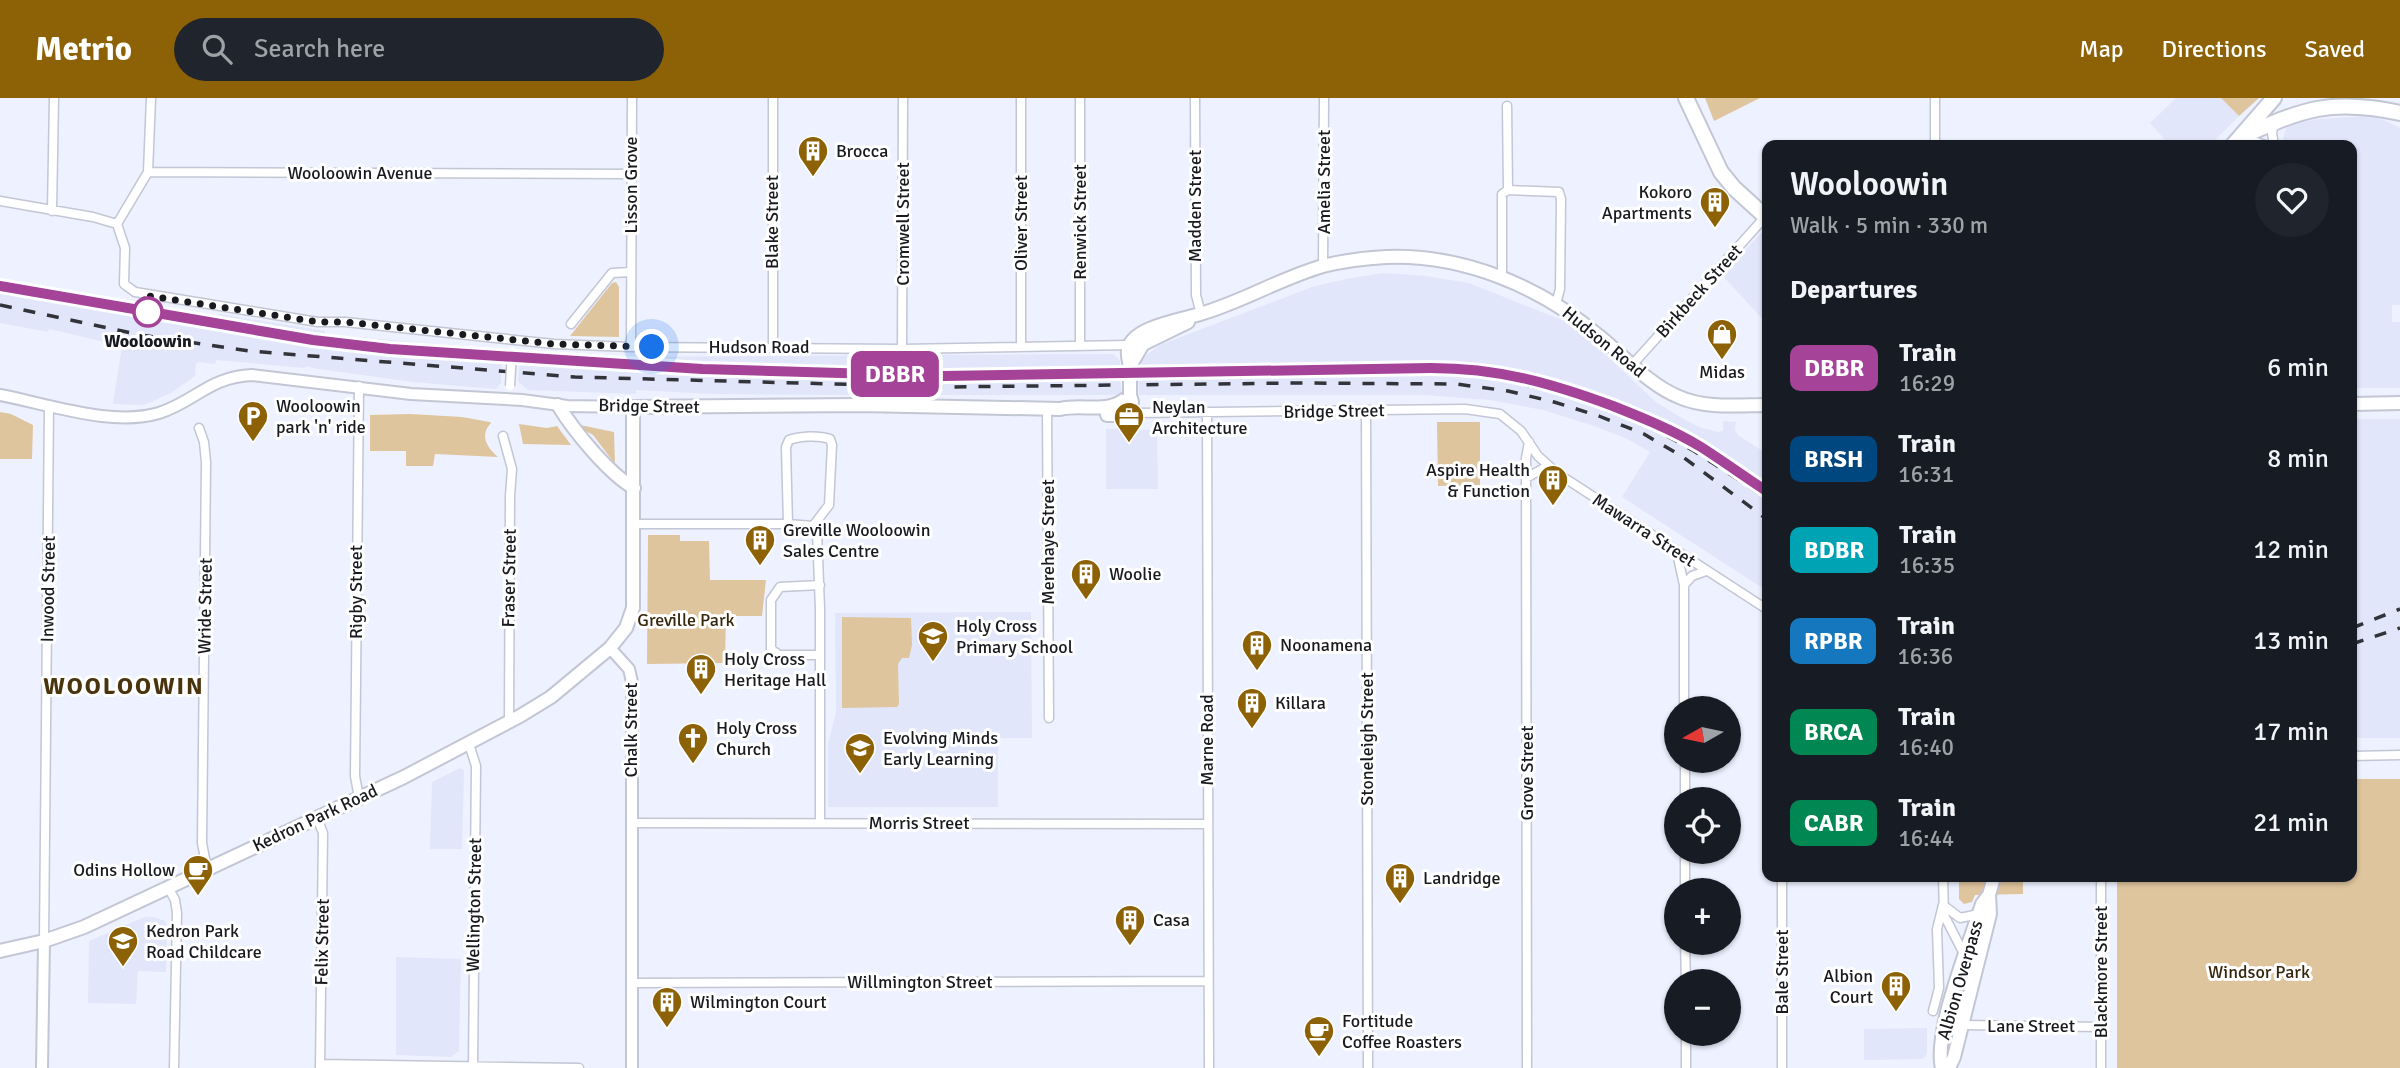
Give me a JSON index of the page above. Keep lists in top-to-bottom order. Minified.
{"streets":{"main road":["Hudson Road","Bridge Street","Kedron Park Road","Albion Overpass"],"street":["Wooloowin Avenue","Amelia Street","Lisson Grove","Madden Street","Blake Street","Renwick Street","Oliver Street","Cromwell Street","Birkbeck Street","Mawarra Street","Merehaye Street","Fraser Street","Inwood Street","Rigby Street","Wride Street","Chalk Street","Stoneleigh Street","Marne Road","Grove Street","Morris Street","Wellington Street","Felix Street","Bale Street","Blackmore Street","Willmington Street","Lane Street"]},"crossings":[["Wooloowin Avenue","Lisson Grove"],["Amelia Street","Hudson Road"],["Lisson Grove","Hudson Road"],["Madden Street","Hudson Road"],["Blake Street","Hudson Road"],["Renwick Street","Hudson Road"],["Oliver Street","Hudson Road"],["Cromwell Street","Hudson Road"],["Birkbeck Street","Hudson Road"],["Bridge Street","Mawarra Street"],["Bridge Street","Merehaye Street"],["Bridge Street","Inwood Street"],["Bridge Street","Rigby Street"],["Bridge Street","Stoneleigh Street"],["Bridge Street","Marne Road"],["Bridge Street","Grove Street"],["Mawarra Street","Grove Street"],["Fraser Street","Kedron Park Road"],["Inwood Street","Kedron Park Road"],["Rigby Street","Kedron Park Road"],["Wride Street","Kedron Park Road"],["Chalk Street","Kedron Park Road"],["Chalk Street","Morris Street"],["Chalk Street","Willmington Street"],["Marne Road","Morris Street"],["Marne Road","Willmington Street"],["Kedron Park Road","Wellington Street"],["Kedron Park Road","Felix Street"],["Blackmore Street","Lane Street"],["Albion Overpass","Lane Street"]],"districts":["WOOLOOWIN"],"parks":["Greville Park","Windsor Park"],"places":{"building":["Brocca","Kokoro Apartments","Aspire Health & Function","Greville Wooloowin Sales Centre","Woolie","Noonamena","Holy Cross Heritage Hall","Killara","Landridge","Casa","Albion Court","Wilmington Court"],"other":["Wooloowin"],"shop":["Midas"],"parking":["Wooloowin park 'n' ride"],"office":["Neylan Architecture"],"school or university":["Holy Cross Primary School","Evolving Minds Early Learning","Kedron Park Road Childcare"],"church":["Holy Cross Church"],"cafe":["Odins Hollow","Fortitude Coffee Roasters"]},"north":"left","page":{"header":"Metrio","search":"Search here","nav":["Map","Directions","Saved"],"on_map":"DBBR","heading":[["Wooloowin","Walk · 5 min · 330 m"],"Departures"],"list":[{"mark":"DBBR","name":"Train","note":"16:29","value":"6 min"},{"mark":"BRSH","name":"Train","note":"16:31","value":"8 min"},{"mark":"BDBR","name":"Train","note":"16:35","value":"12 min"},{"mark":"RPBR","name":"Train","note":"16:36","value":"13 min"},{"mark":"BRCA","name":"Train","note":"16:40","value":"17 min"},{"mark":"CABR","name":"Train","note":"16:44","value":"21 min"}],"map_buttons":["+","−"]}}
